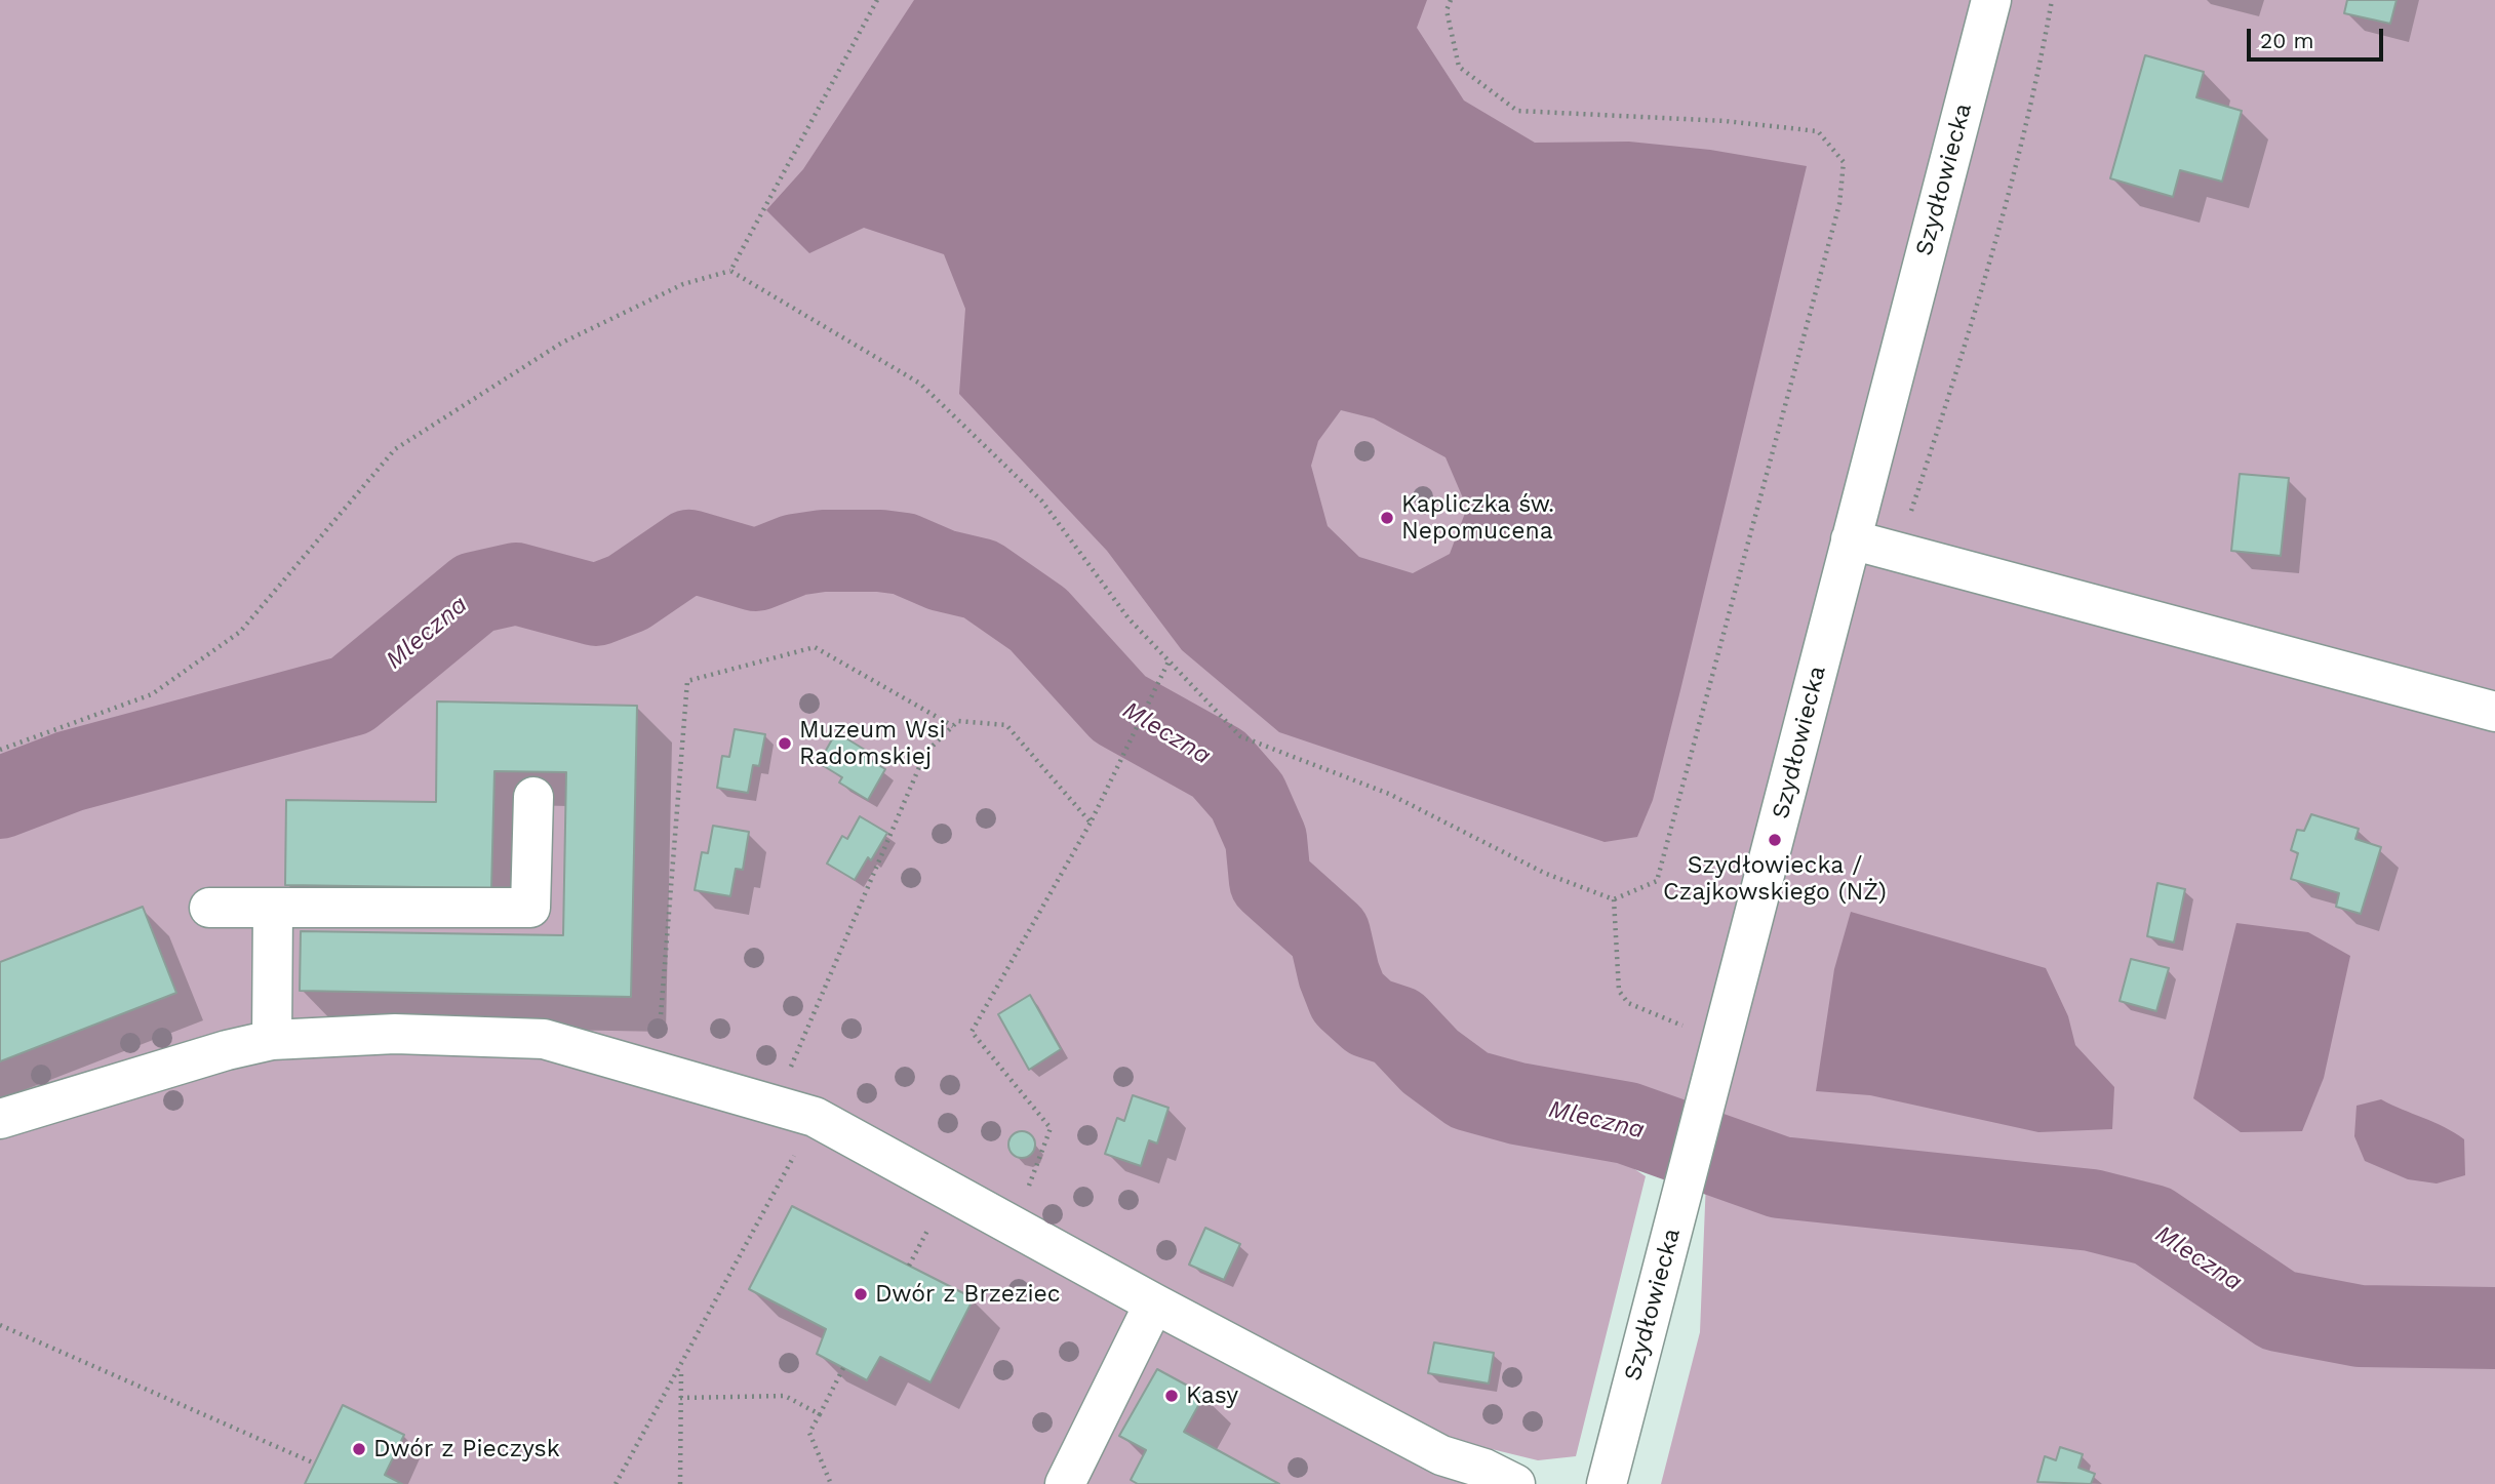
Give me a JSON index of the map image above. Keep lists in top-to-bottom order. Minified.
{"streets":{"street":["Szydłowiecka"]},"water":["Mleczna"],"places":["Kapliczka św. Nepomucena","Muzeum Wsi Radomskiej","Szydłowiecka / Czajkowskiego (NŻ)","Dwór z Brzeziec","Kasy","Dwór z Pieczysk"],"scale_bar":"20 m"}
